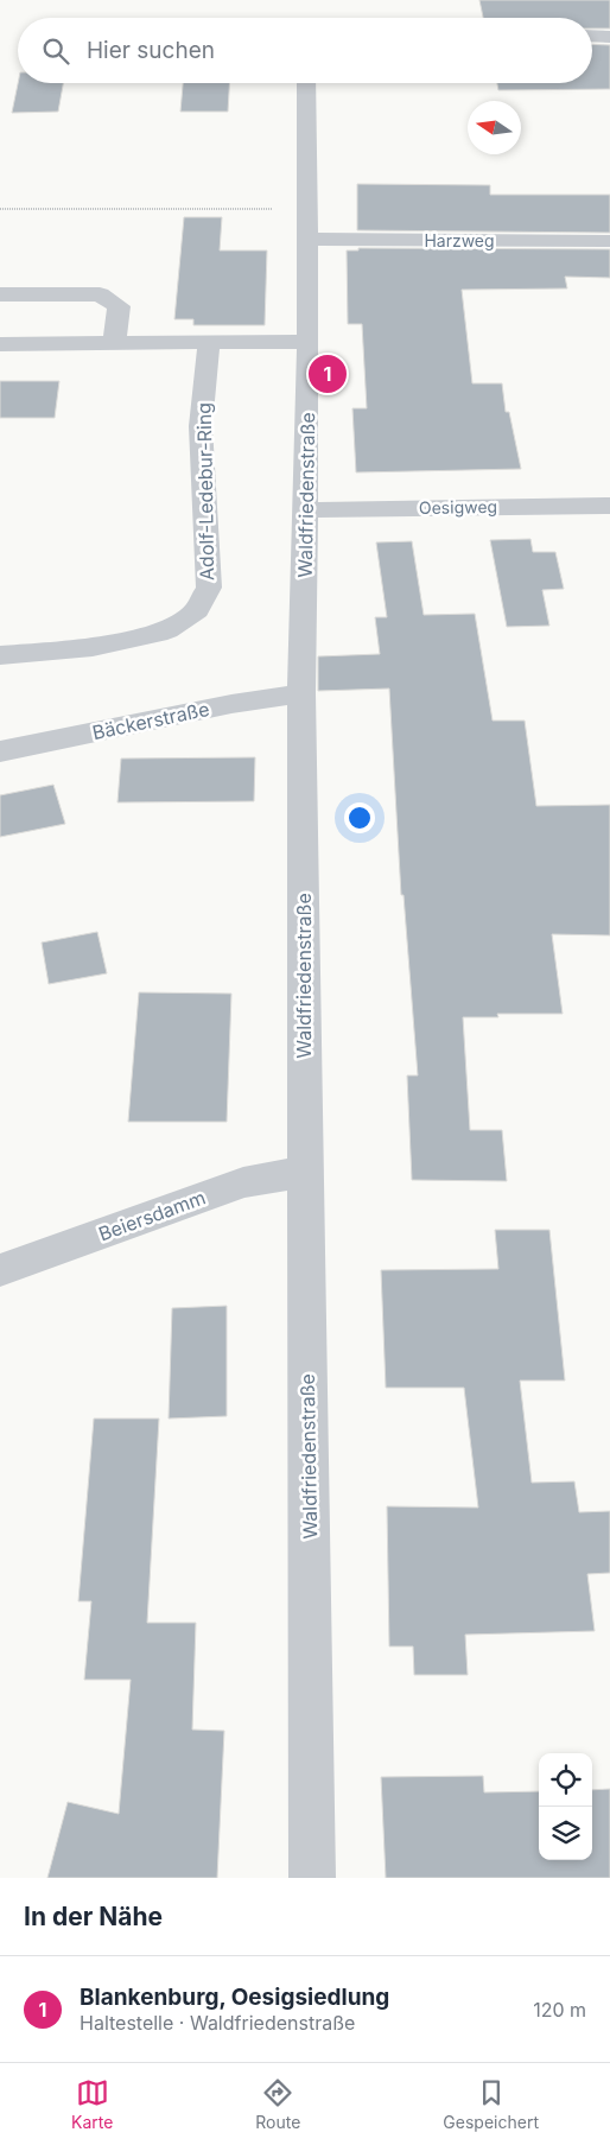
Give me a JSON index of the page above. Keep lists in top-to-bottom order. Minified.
{"streets":{"street":["Harzweg","Adolf-Ledebur-Ring","Waldfriedenstraße","Oesigweg","Bäckerstraße","Beiersdamm"]},"crossings":[["Harzweg","Waldfriedenstraße"],["Waldfriedenstraße","Oesigweg"],["Waldfriedenstraße","Bäckerstraße"],["Waldfriedenstraße","Beiersdamm"]],"north":"left","page":{"search":"Hier suchen","pins":"1","heading":"In der Nähe","list":[{"mark":"1","name":"Blankenburg, Oesigsiedlung","note":"Haltestelle · Waldfriedenstraße","value":"120 m"}],"nav":["Karte","Route","Gespeichert"]}}
